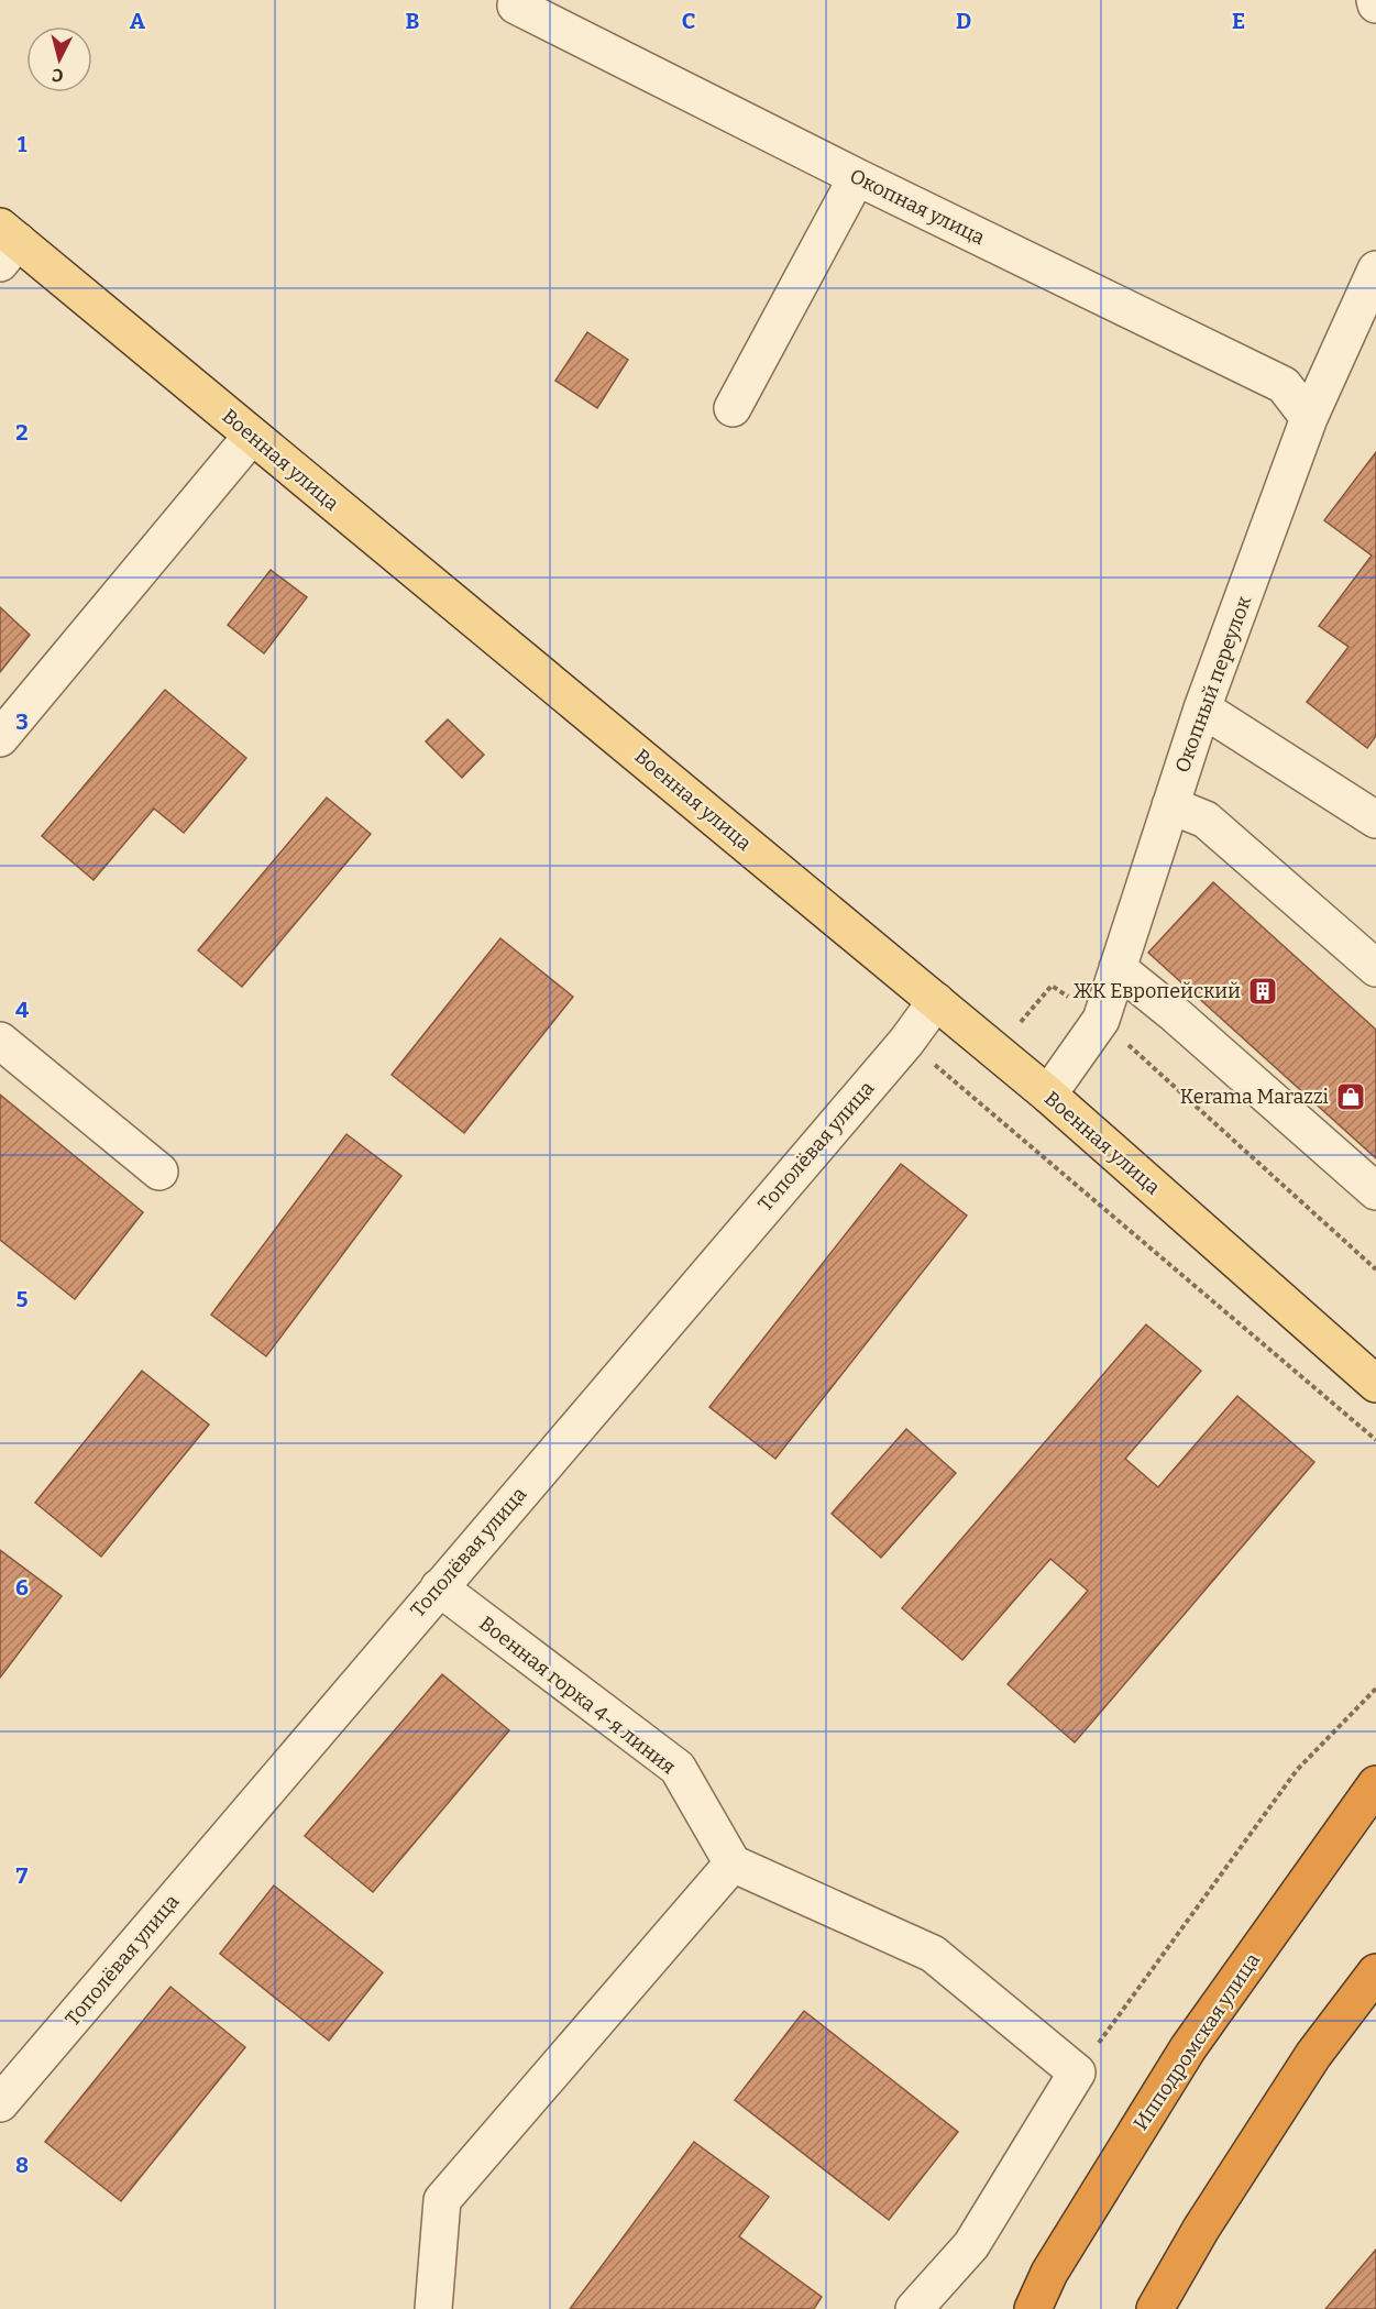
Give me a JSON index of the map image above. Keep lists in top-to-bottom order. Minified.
{"streets":{"highway":["Ипподромская улица"],"main road":["Военная улица"],"street":["Окопная улица","Окопный переулок","Тополёвая улица","Военная горка 4-я линия"]},"crossings":[["Окопная улица","Окопный переулок"],["Военная улица","Окопный переулок"],["Военная улица","Тополёвая улица"],["Тополёвая улица","Военная горка 4-я линия"]],"places":{"building":["ЖК Европейский"],"shop":["Kerama Marazzi"]},"north":"bottom","grid":{"columns":["A","B","C","D","E"],"rows":["1","2","3","4","5","6","7","8"]}}
